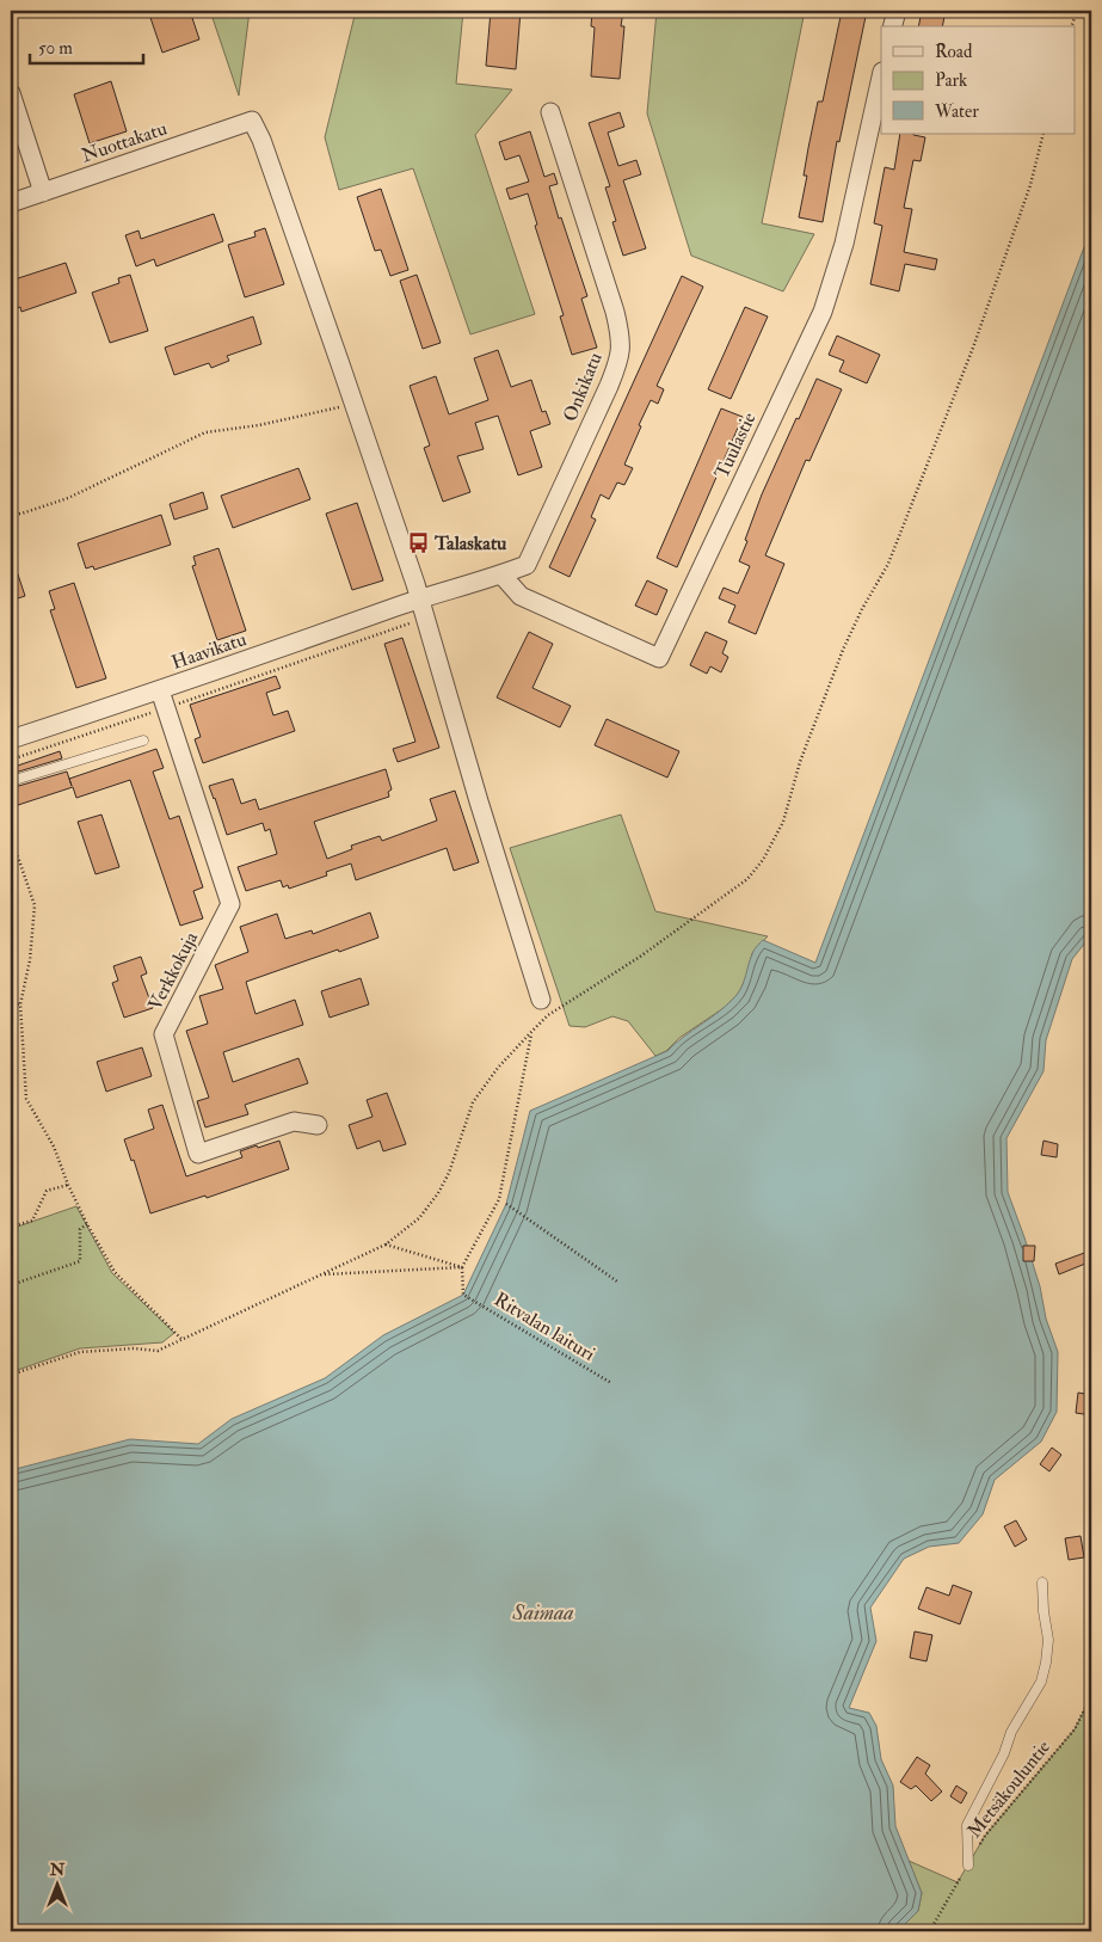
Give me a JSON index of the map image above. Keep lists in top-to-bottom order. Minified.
{"streets":{"street":["Nuottakatu","Onkikatu","Tuulastie","Haavikatu","Verkkokuja"],"path":["Ritvalan laituri","Metsäkouluntie"]},"crossings":[["Nuottakatu","Onkikatu"],["Nuottakatu","Haavikatu"],["Onkikatu","Tuulastie"],["Onkikatu","Haavikatu"],["Haavikatu","Verkkokuja"]],"water":["Saimaa"],"places":{"bus stop":["Talaskatu"]},"legend":["Road","Park","Water"],"scale_bar":"50 m","north":"top"}
